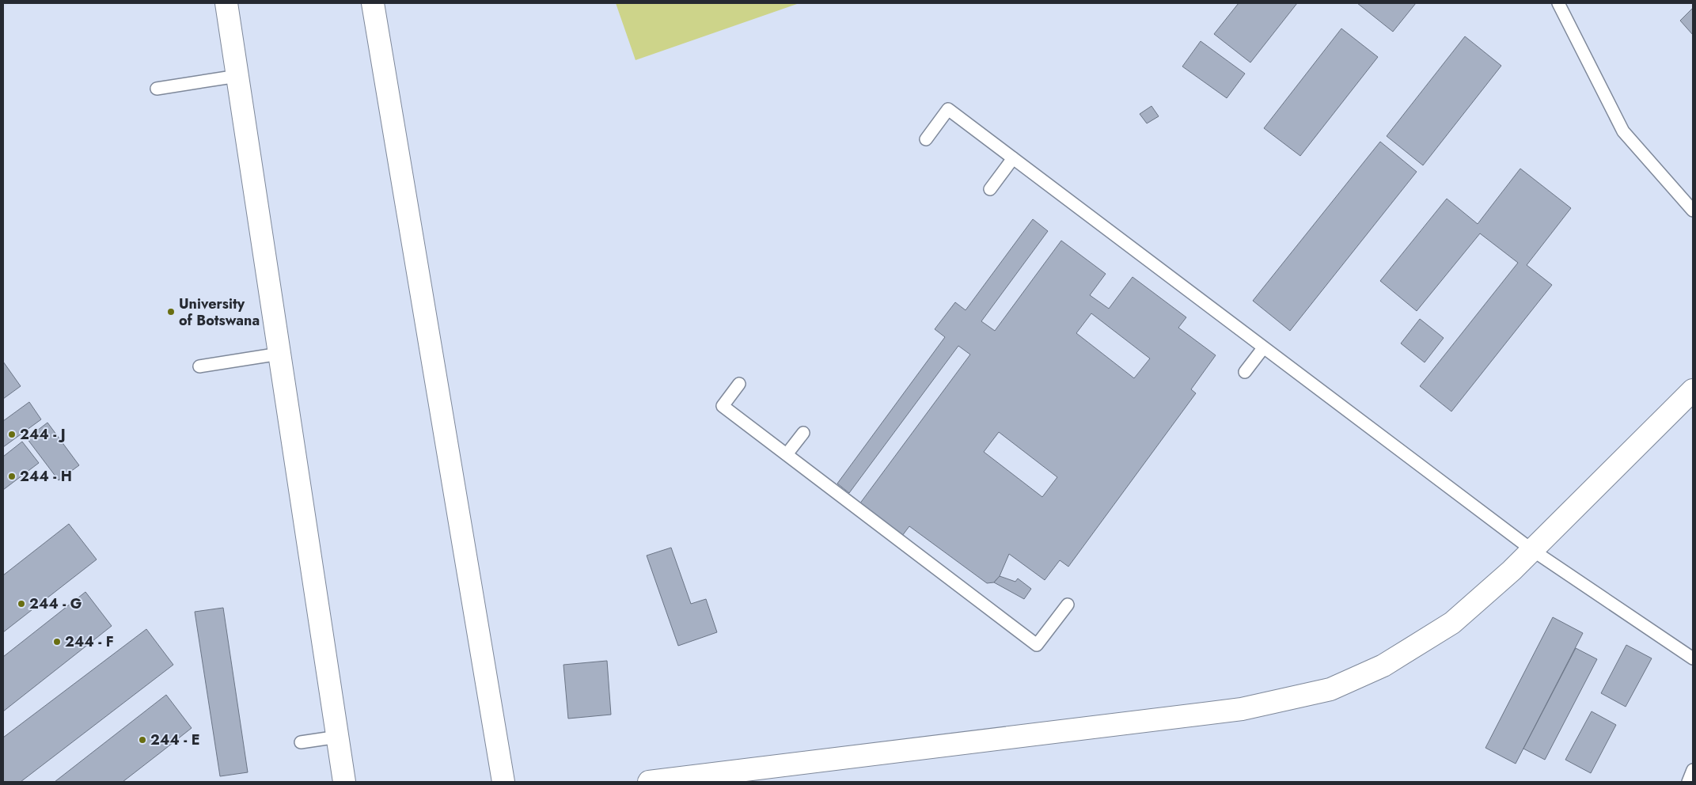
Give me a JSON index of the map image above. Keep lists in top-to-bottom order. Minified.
{"places":["University of Botswana","244 - J","244 - H","244 - G","244 - F","244 - E"]}
